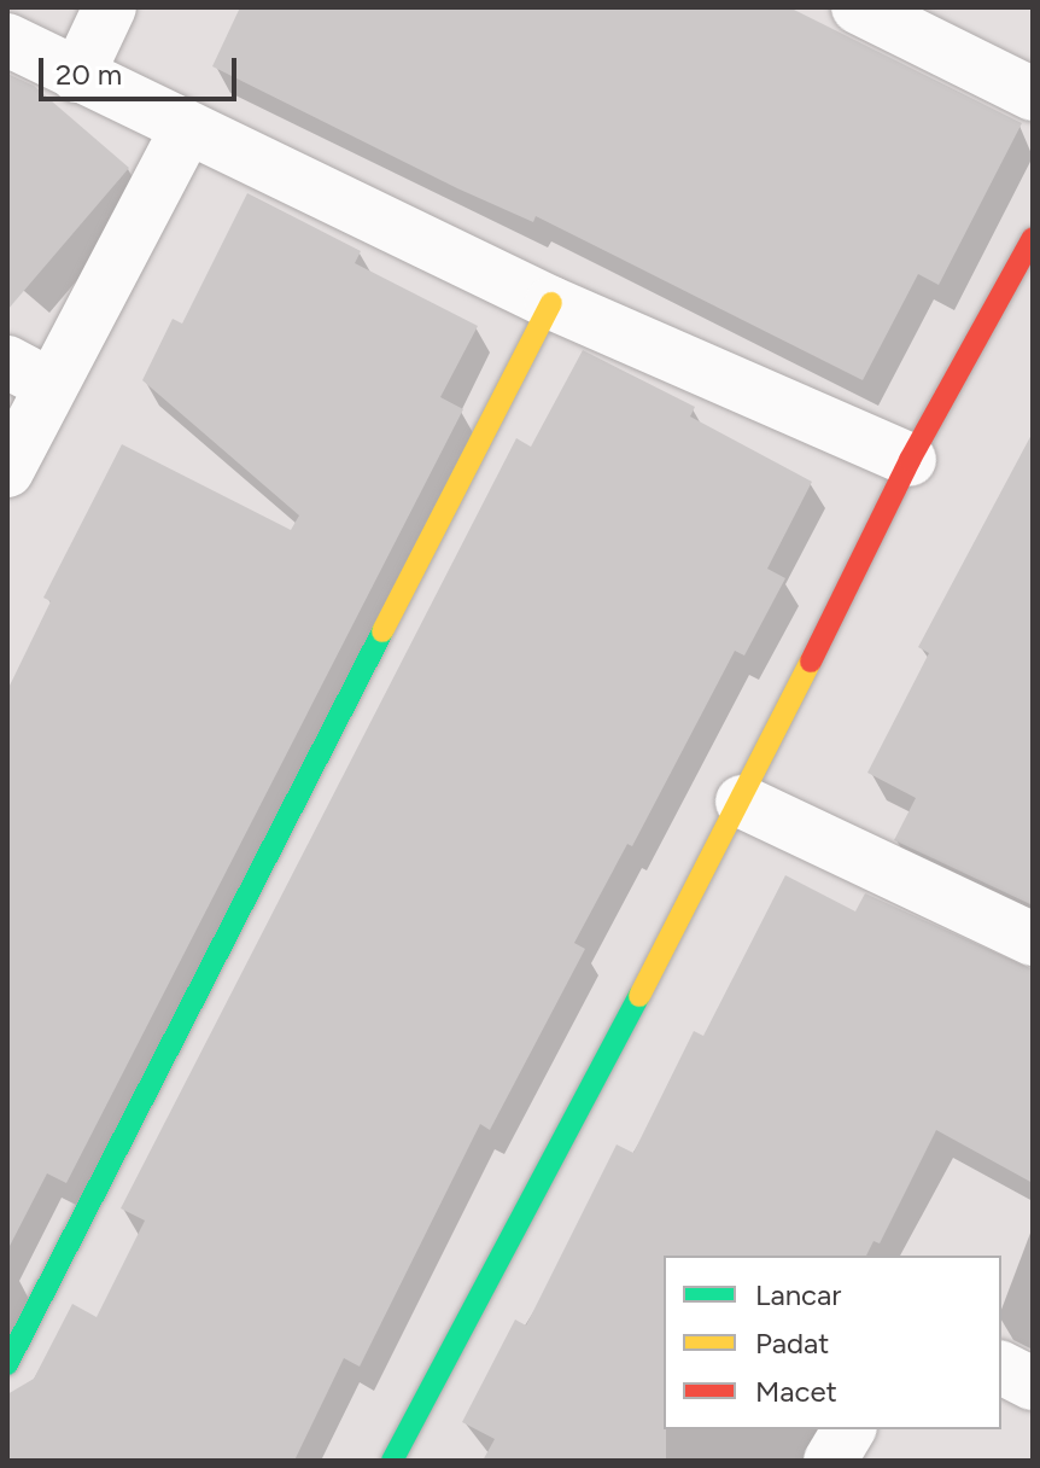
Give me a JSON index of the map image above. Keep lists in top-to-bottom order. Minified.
{"legend":["Lancar","Padat","Macet"],"scale_bar":"20 m"}
